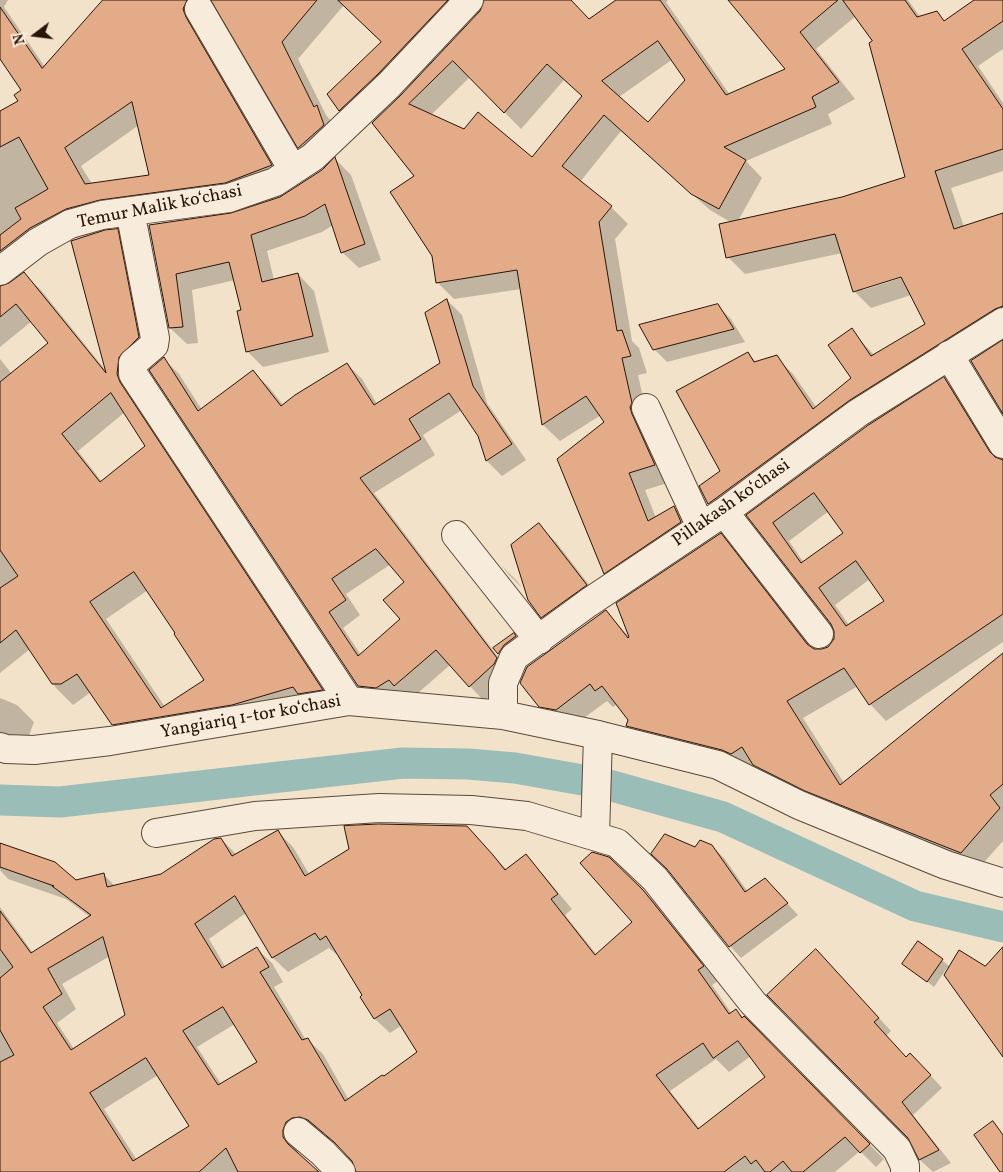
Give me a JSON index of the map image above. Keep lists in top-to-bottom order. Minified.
{"streets":{"street":["Temur Malik koʻchasi","Pillakash koʻchasi","Yangiariq 1-tor koʻchasi"]},"crossings":[["Pillakash koʻchasi","Yangiariq 1-tor koʻchasi"]],"north":"left"}
